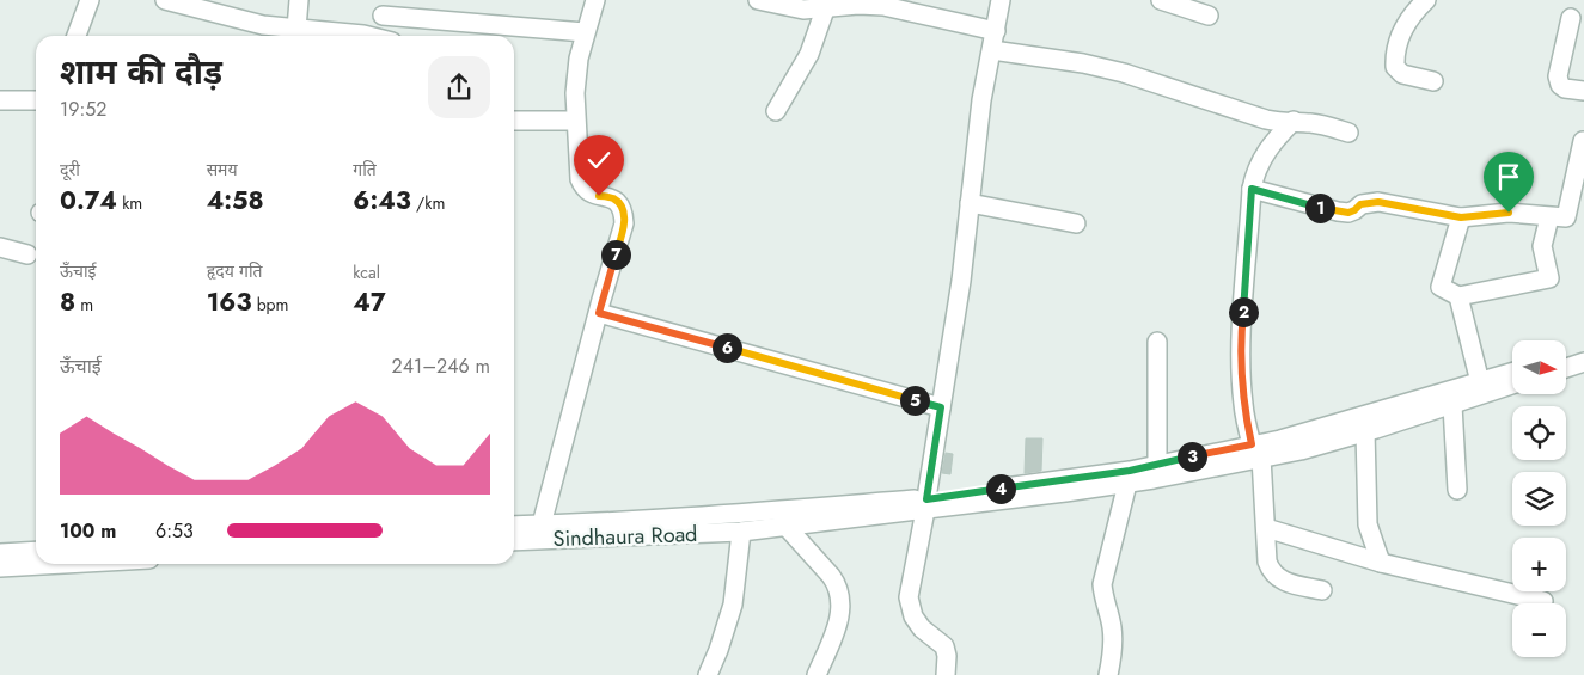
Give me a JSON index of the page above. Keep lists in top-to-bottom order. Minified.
{"streets":{"street":["Sindhaura Road"]},"north":"right","page":{"heading":["शाम की दौड़","19:52"],"stats":[["दूरी","0.74 km"],["समय","4:58"],["गति","6:43 /km"],["ऊँचाई","8 m"],["हृदय गति","163 bpm"],["kcal","47"]],"pins":["1","7","2","6","5","3","4"],"map_buttons":["+","−"],"chart":["ऊँचाई","241–246 m"],"list":[{"name":"100 m","note":"6:53"}]}}
